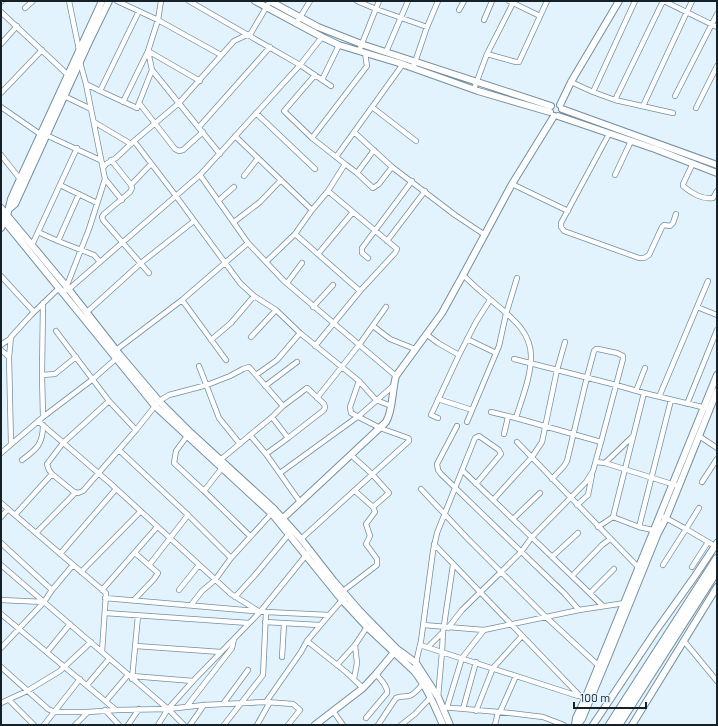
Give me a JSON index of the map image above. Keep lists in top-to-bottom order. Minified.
{"scale_bar":"100 m"}
